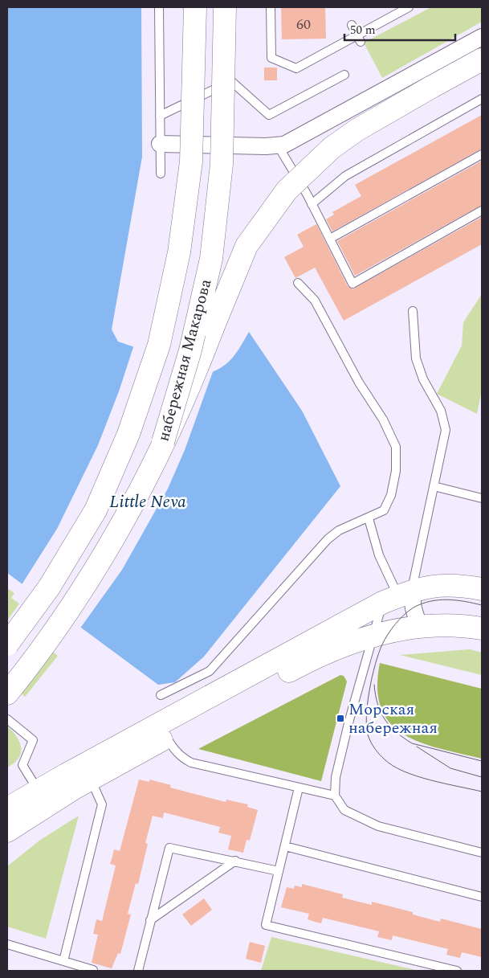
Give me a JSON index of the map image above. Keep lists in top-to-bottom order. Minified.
{"streets":{"main road":["набережная Макарова"]},"water":["Little Neva"],"places":{"transit":["Морская набережная"]},"house_numbers":["60"],"scale_bar":"50 m"}
